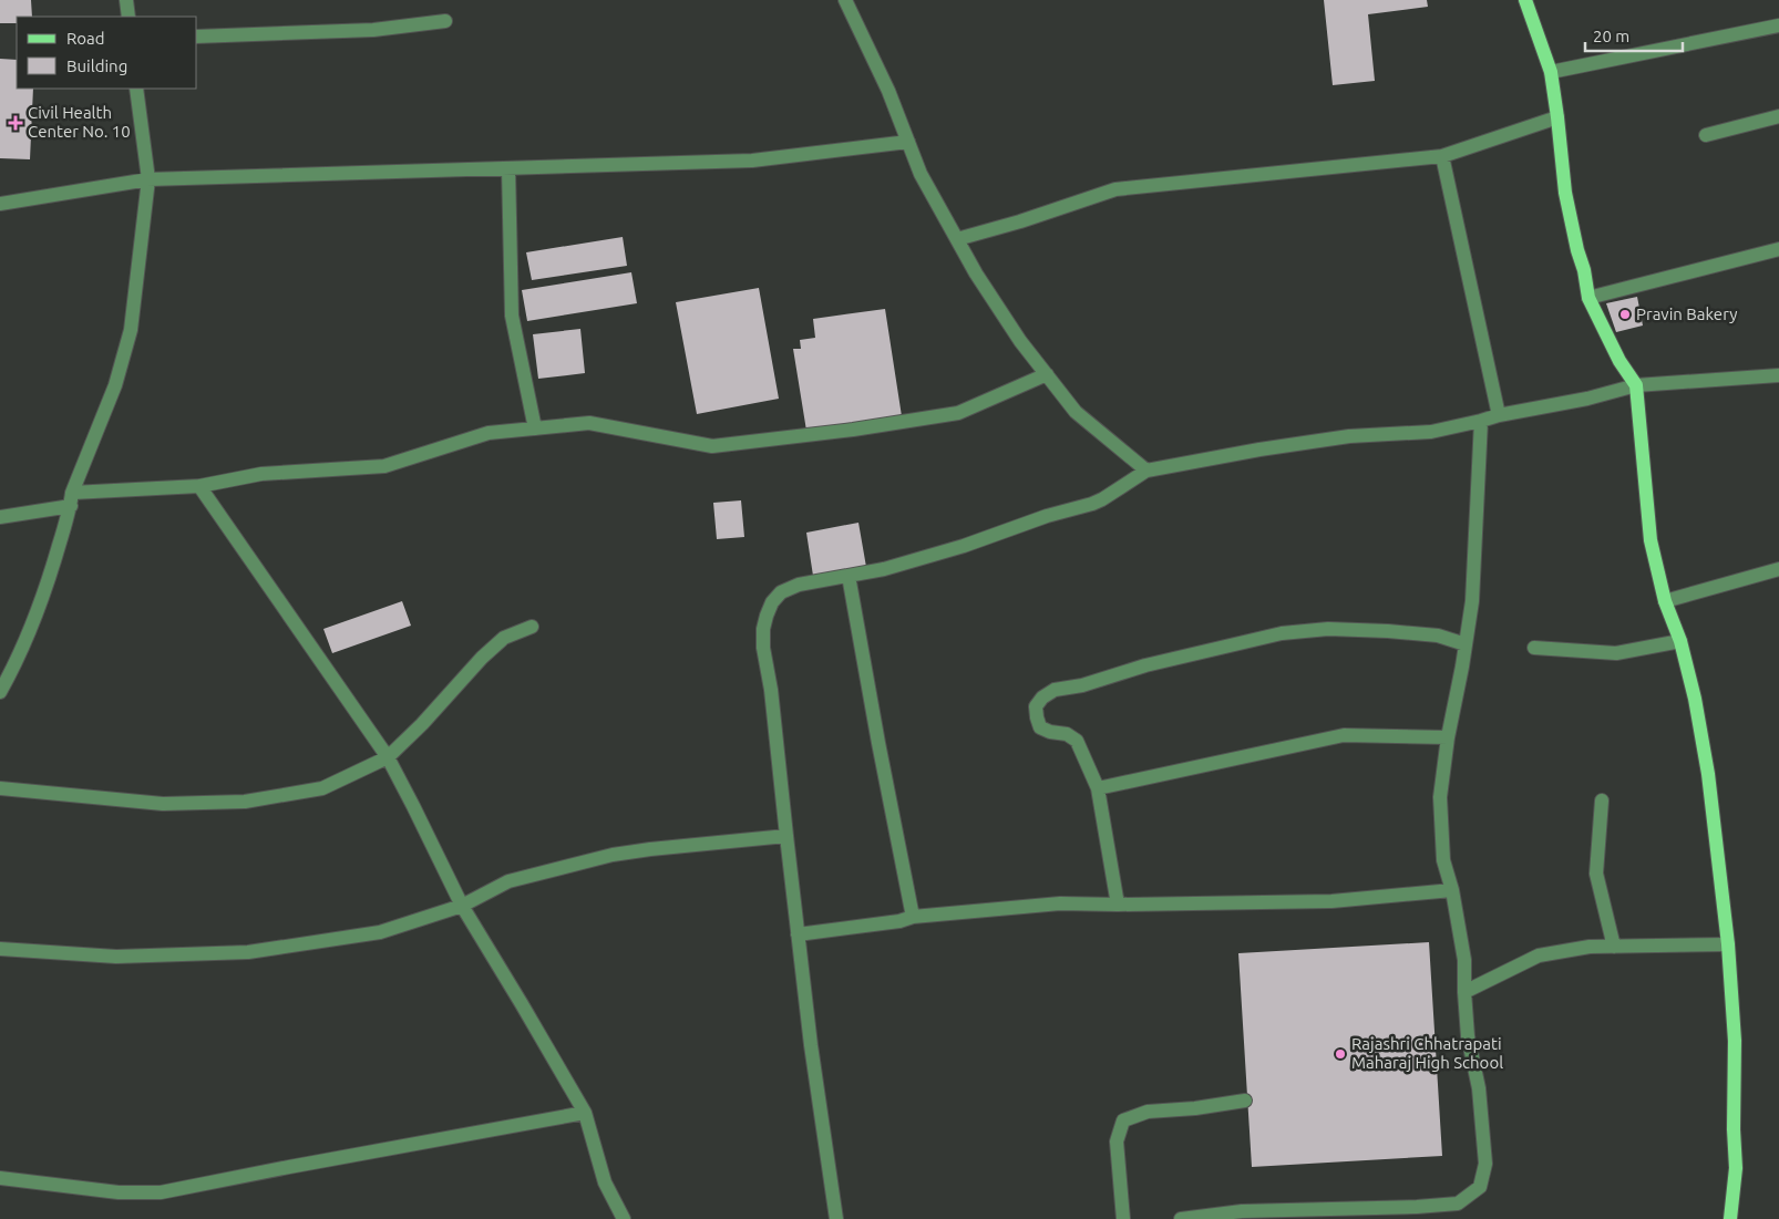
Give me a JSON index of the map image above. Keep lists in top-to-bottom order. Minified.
{"places":{"health":["Civil Health Center No. 10"],"other":["Pravin Bakery","Rajashri Chhatrapati Maharaj High School"]},"legend":["Road","Building"],"scale_bar":"20 m"}
